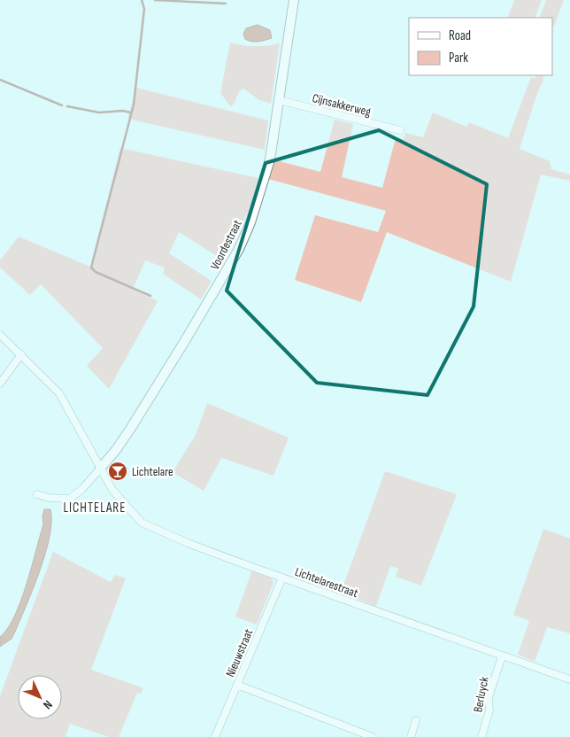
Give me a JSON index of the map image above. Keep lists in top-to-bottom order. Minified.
{"streets":{"street":["Cijnsakkerweg","Voordestraat","Lichtelarestraat","Nieuwstraat","Berluyck"]},"crossings":[["Cijnsakkerweg","Voordestraat"],["Voordestraat","Lichtelarestraat"],["Lichtelarestraat","Nieuwstraat"],["Lichtelarestraat","Berluyck"]],"districts":["LICHTELARE"],"places":{"bar":["Lichtelare"]},"legend":["Road","Park"],"north":"bottom right"}
